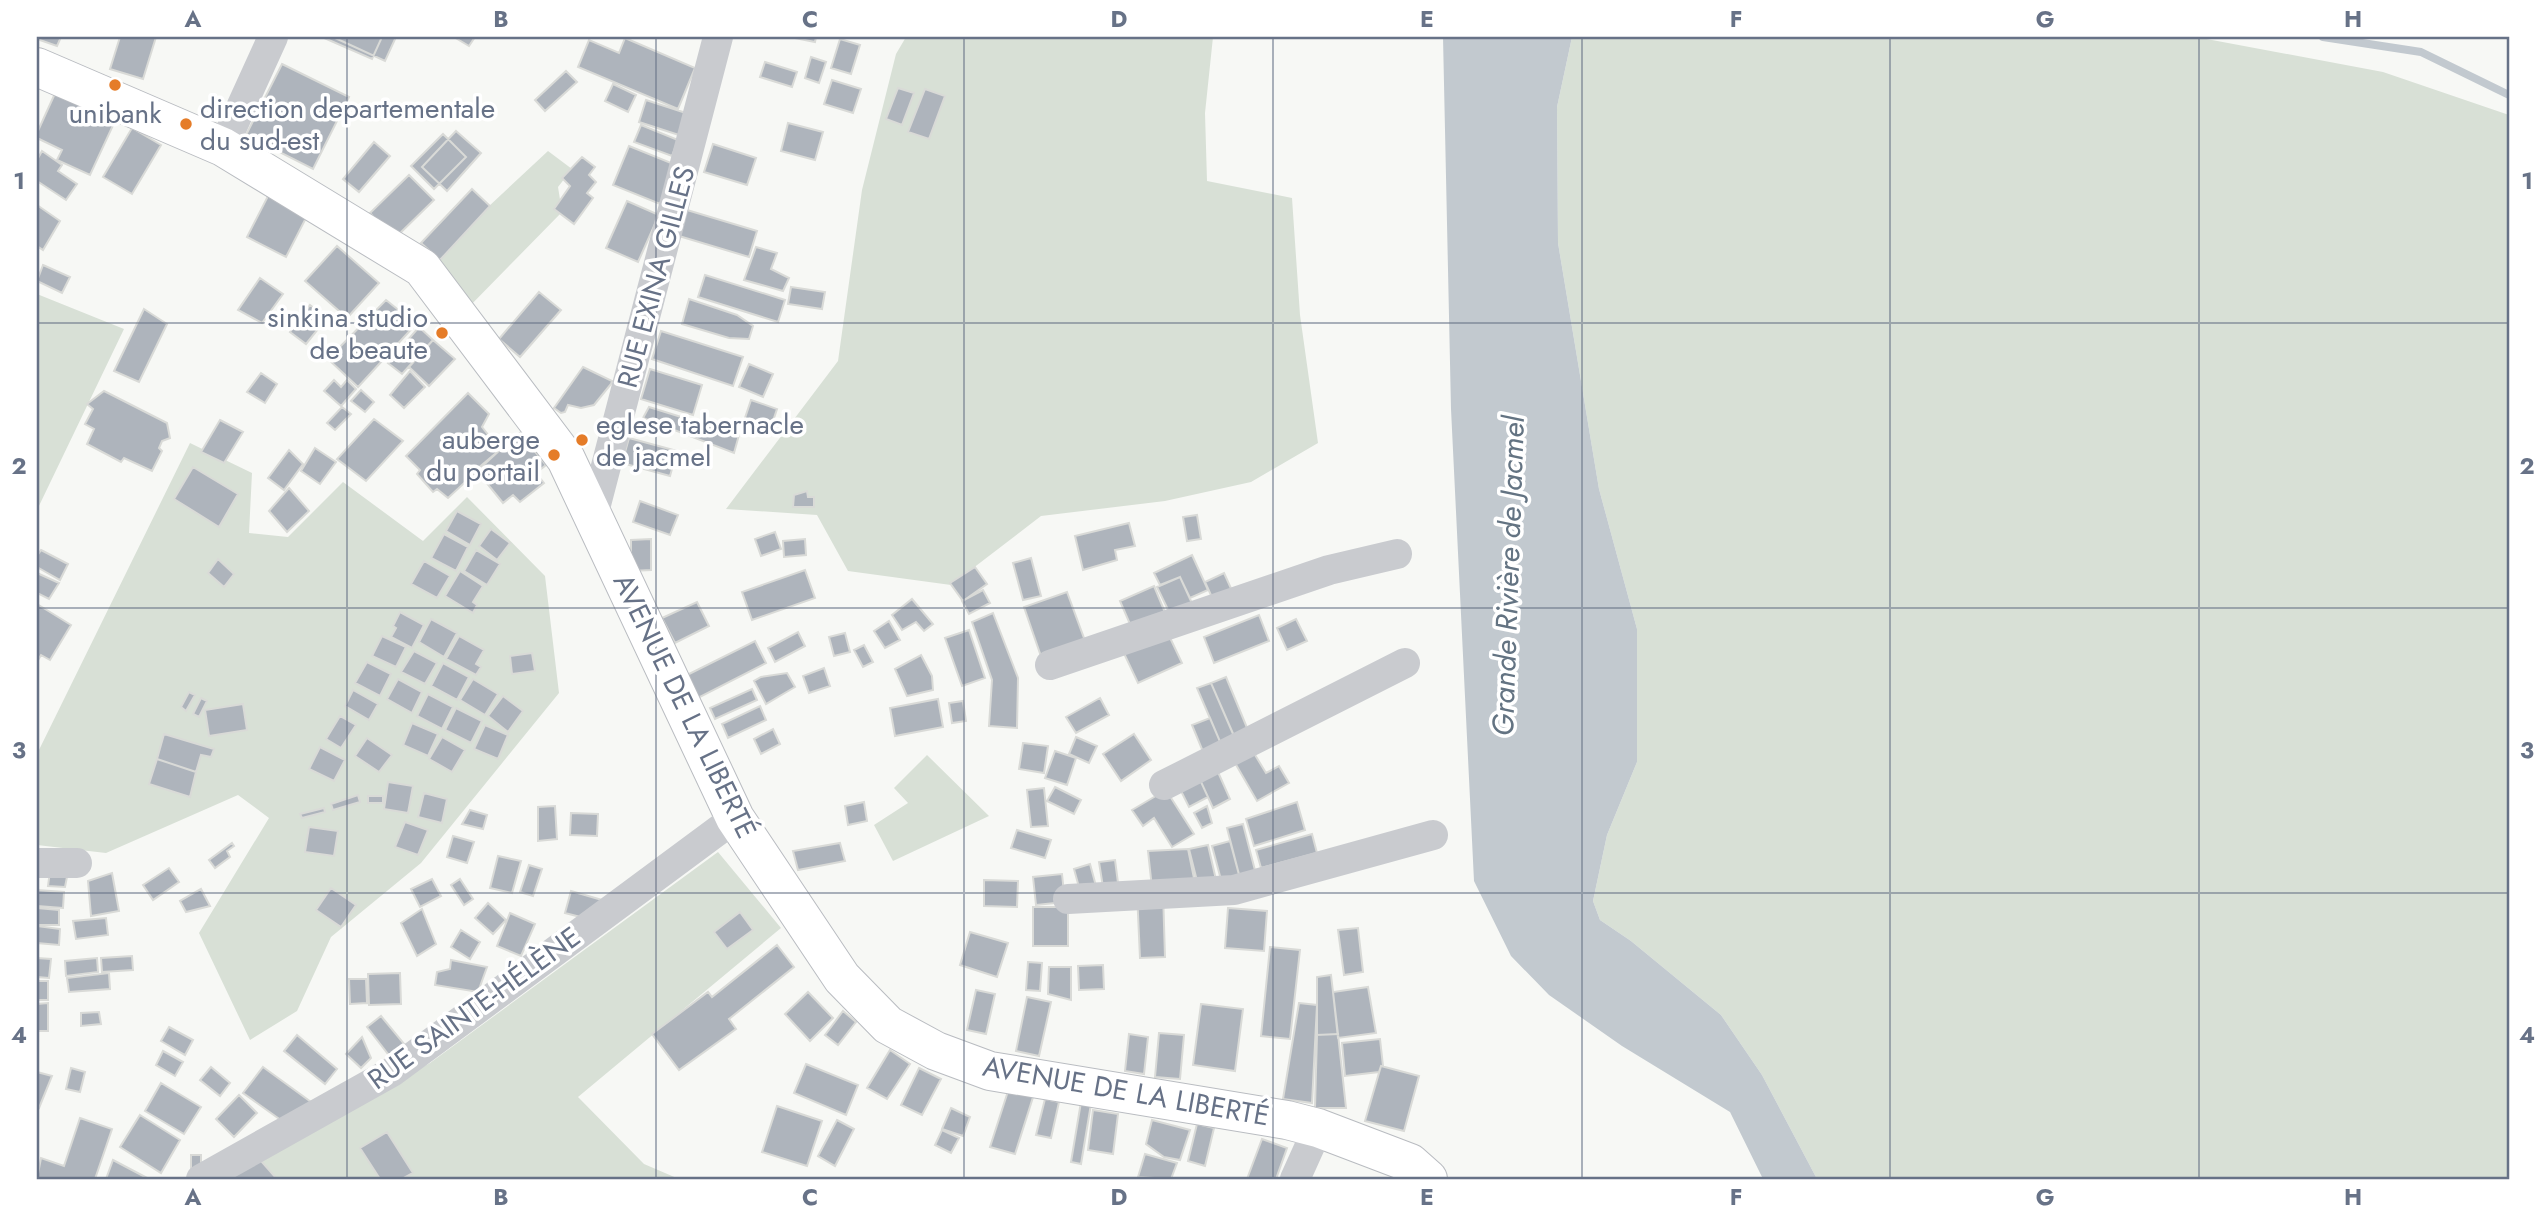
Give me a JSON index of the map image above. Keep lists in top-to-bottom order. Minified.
{"streets":{"main road":["AVENUE DE LA LIBERTÉ"],"street":["RUE EXINA GILLES","RUE SAINTE-HÉLÈNE"]},"crossings":[["RUE EXINA GILLES","AVENUE DE LA LIBERTÉ"],["AVENUE DE LA LIBERTÉ","RUE SAINTE-HÉLÈNE"]],"water":["Grande Rivière de Jacmel"],"places":["unibank","direction departementale du sud-est","sinkina studio de beaute","eglese tabernacle de jacmel","auberge du portail"],"grid":{"columns":["A","B","C","D","E","F","G","H"],"rows":["1","2","3","4"]}}
